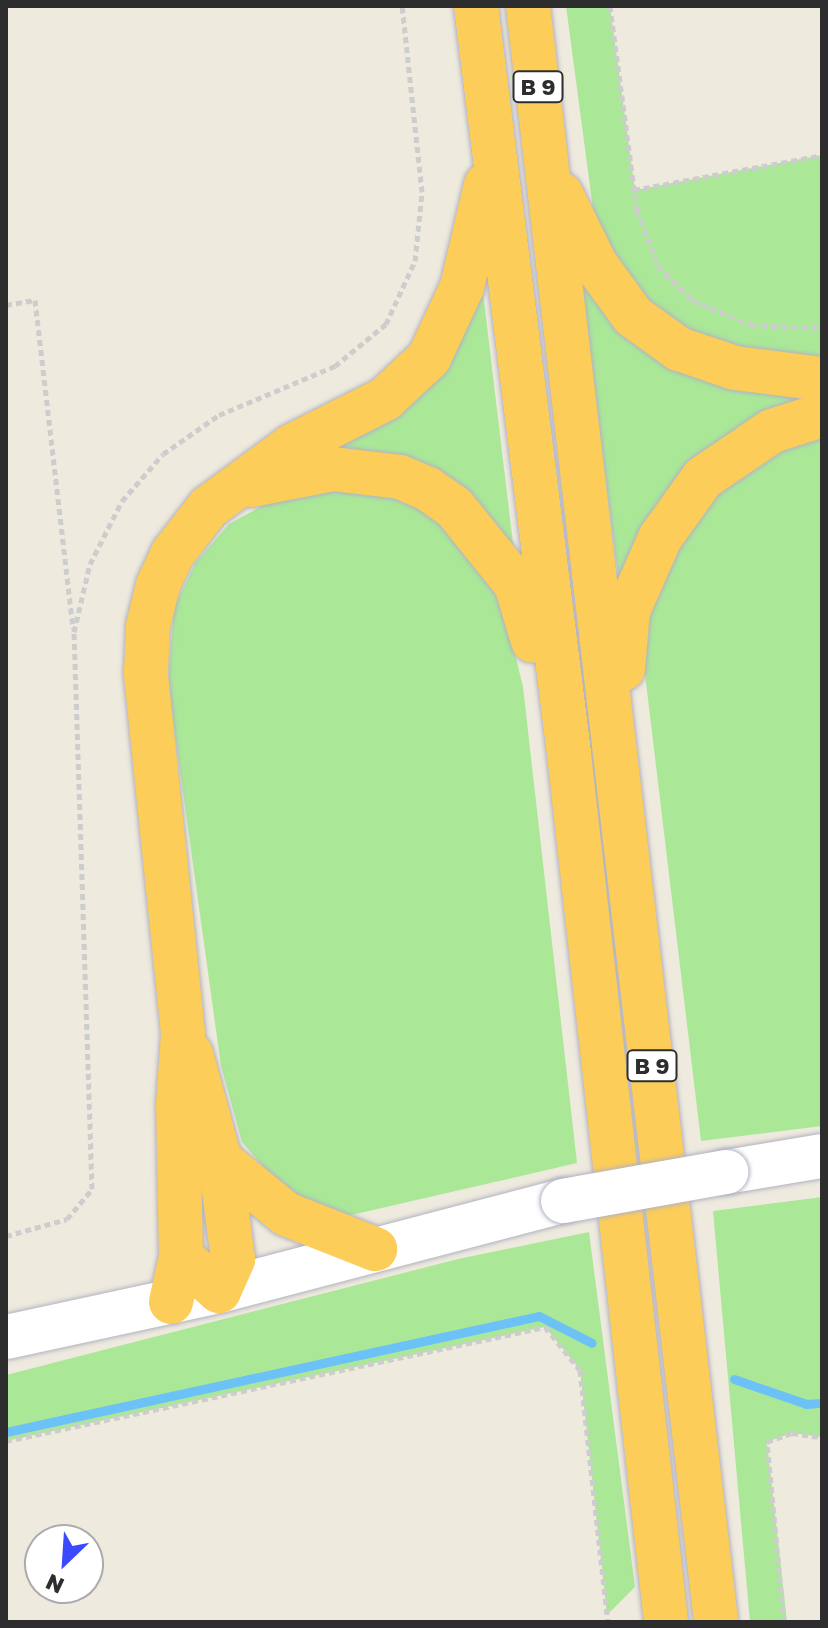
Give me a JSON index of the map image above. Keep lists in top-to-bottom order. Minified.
{"streets":{"highway":["B 9"]},"north":"bottom left"}
